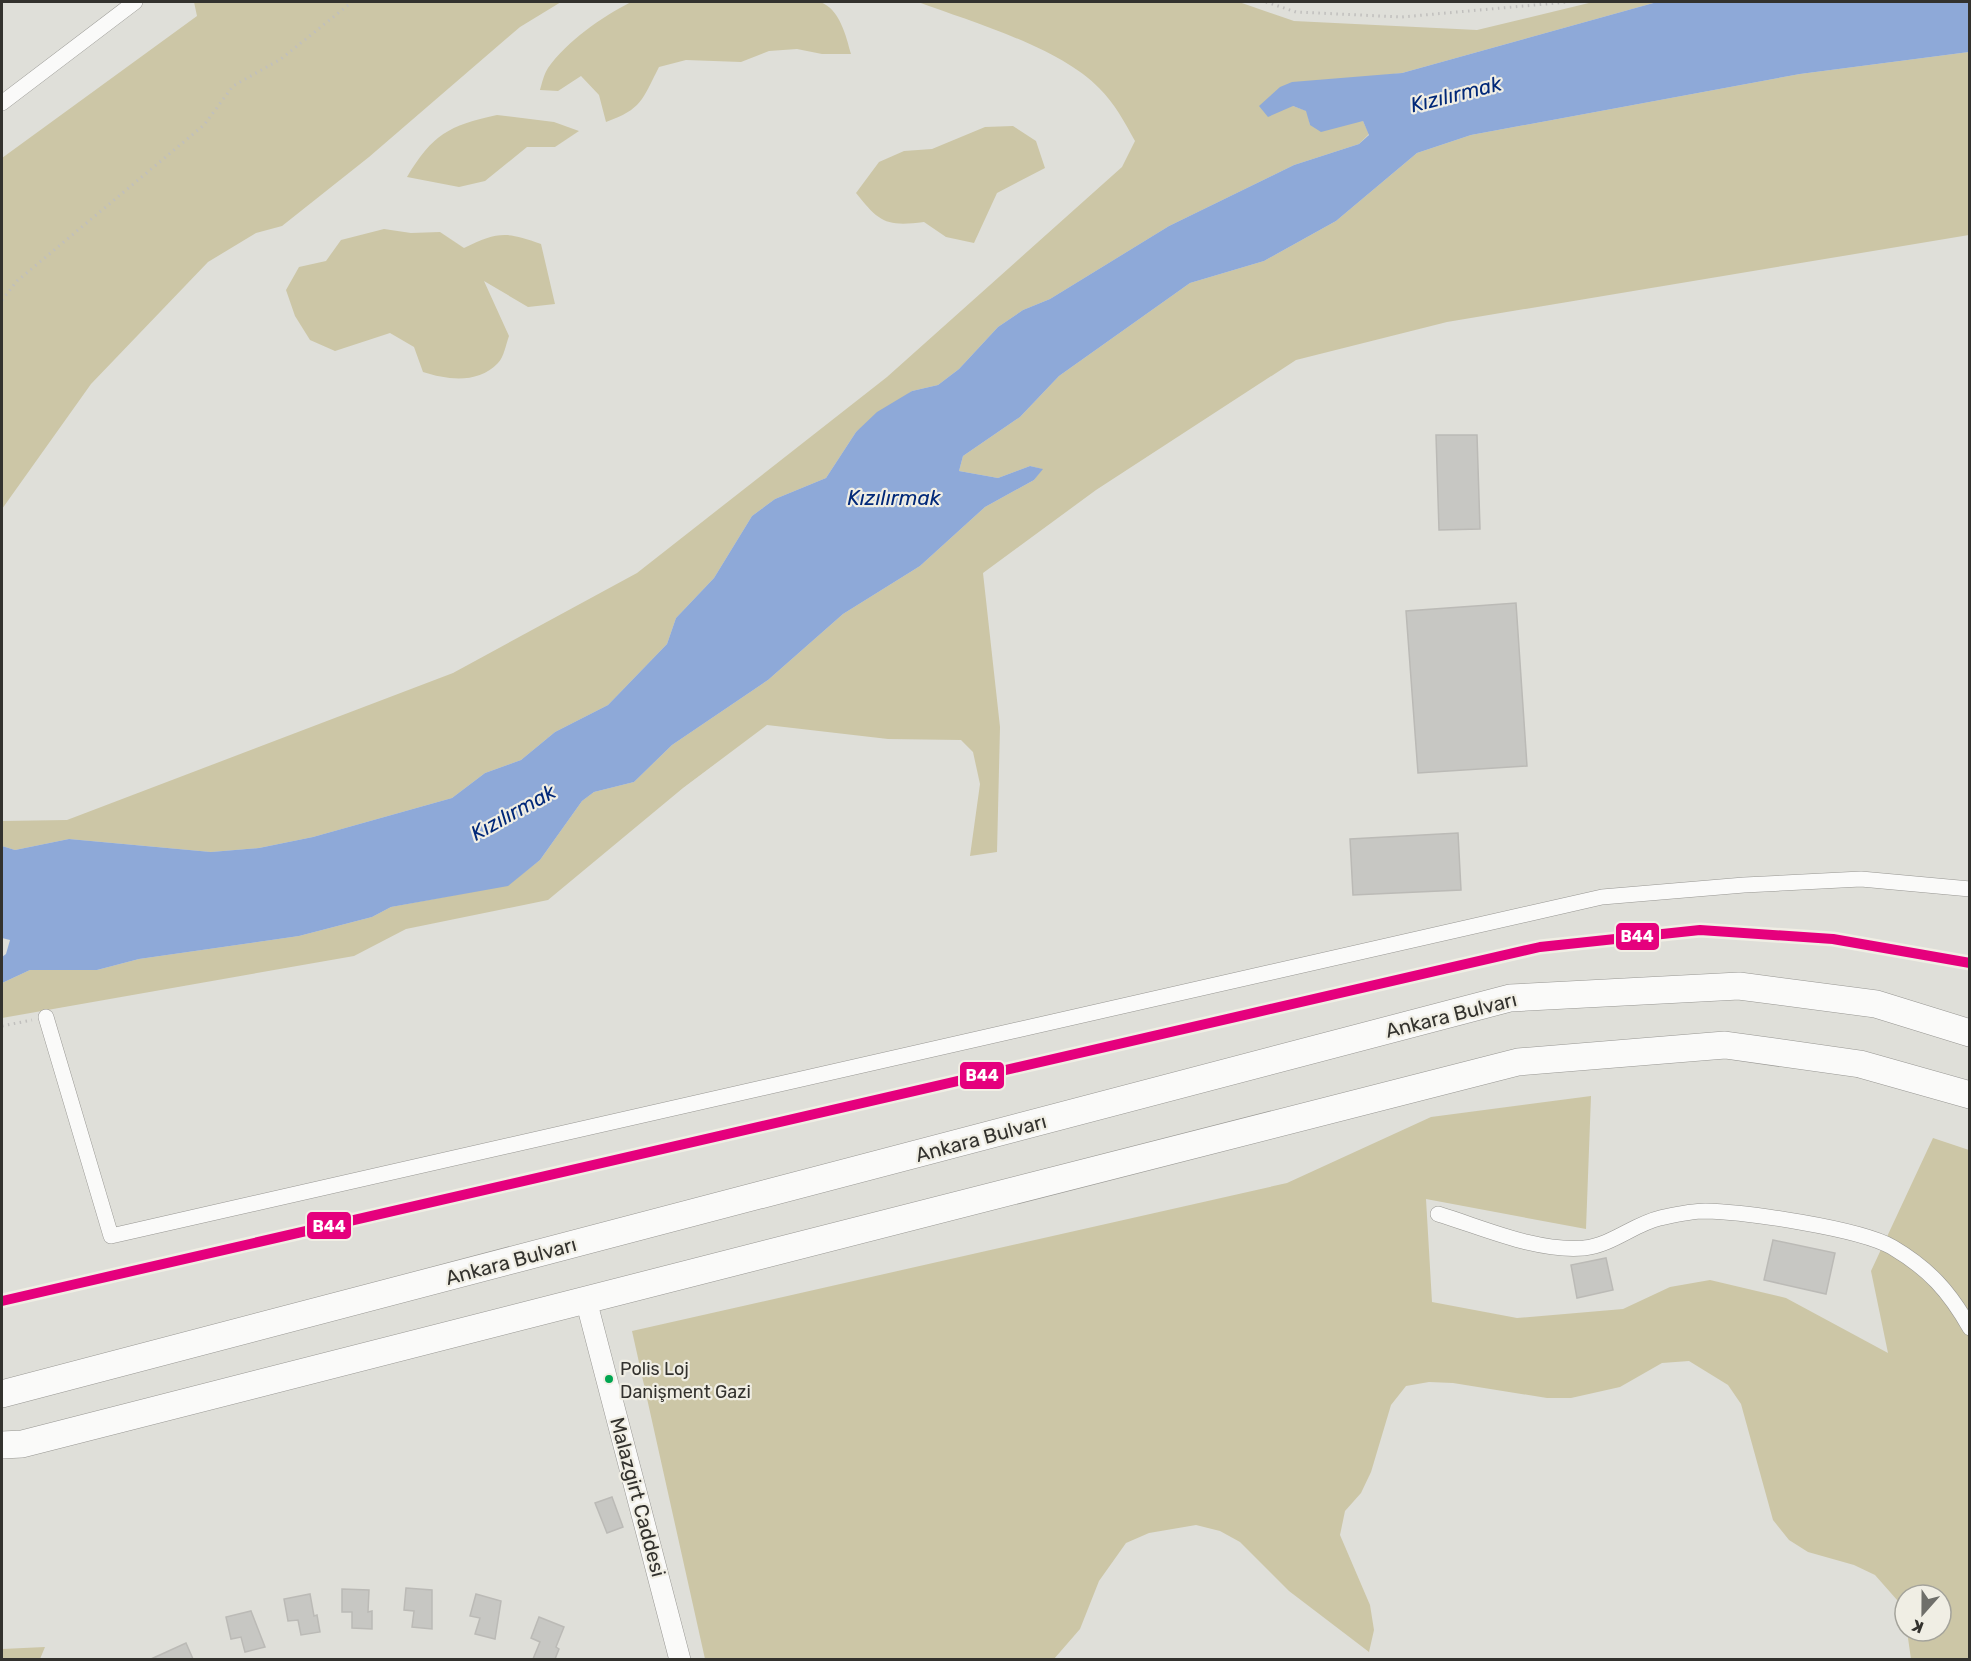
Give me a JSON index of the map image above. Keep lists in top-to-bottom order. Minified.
{"streets":{"highway":["Ankara Bulvarı"],"street":["Malazgirt Caddesi"]},"water":["Kızılırmak"],"places":["Polis Loj Danişment Gazi"],"lines":["transit line B44"],"north":"bottom"}
